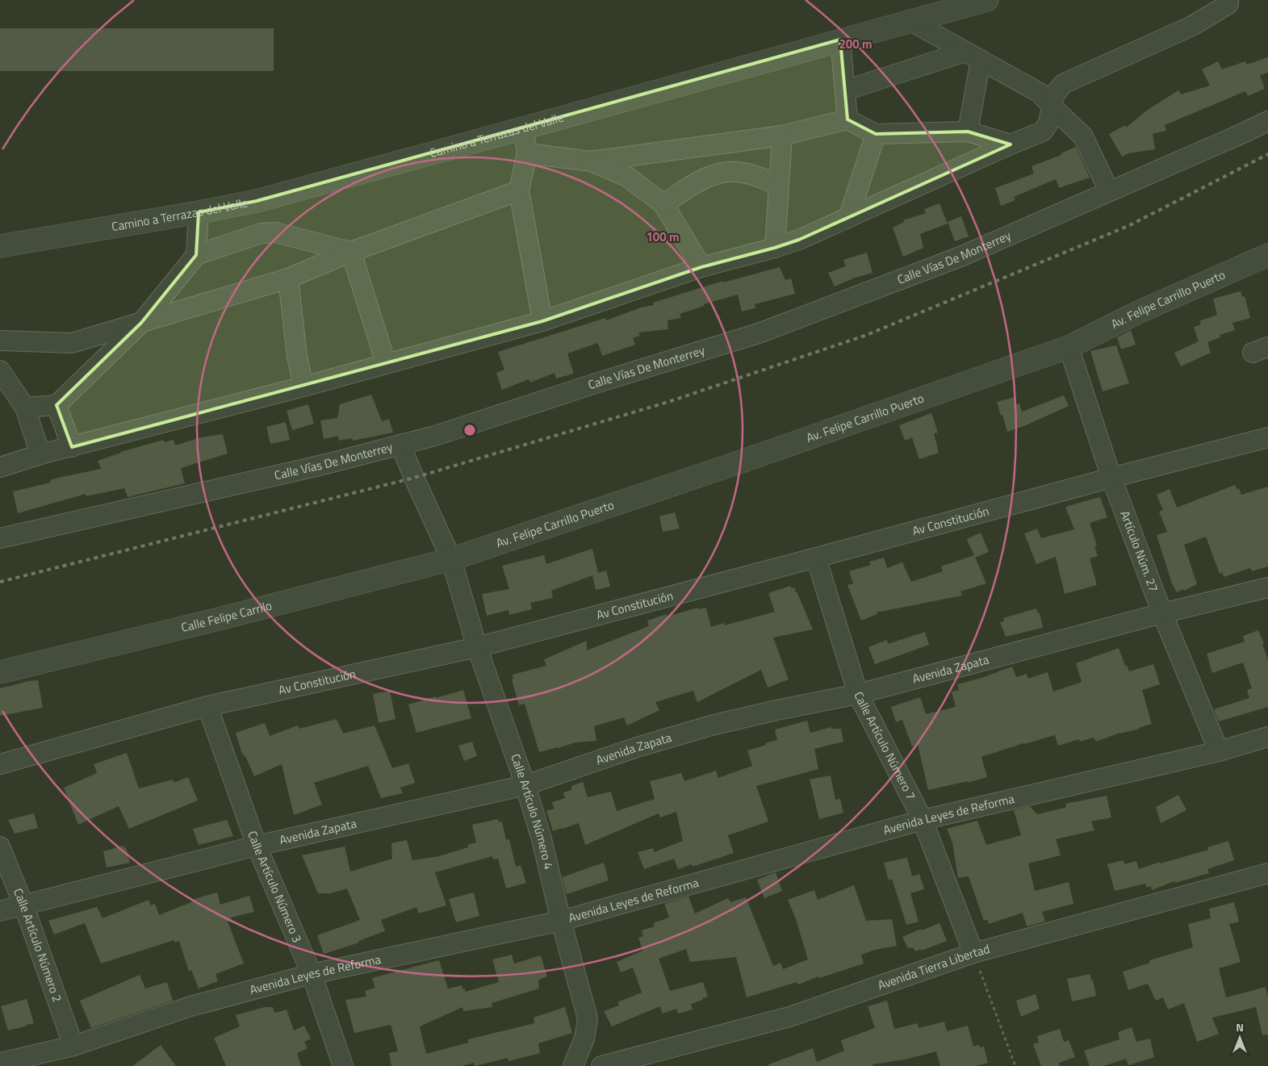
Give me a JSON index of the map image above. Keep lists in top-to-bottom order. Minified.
{"streets":{"street":["Camino a Terrazas del Valle","Calle Vías De Monterrey","Av. Felipe Carrillo Puerto","Av Constitución","Artículo Núm. 27","Calle Felipe Carrilo","Avenida Zapata","Calle Artículo Número 7","Calle Artículo Número 4","Avenida Leyes de Reforma","Calle Artículo Número 3","Calle Artículo Número 2","Avenida Tierra Libertad"]},"crossings":[["Calle Vías De Monterrey","Calle Artículo Número 4"],["Av. Felipe Carrillo Puerto","Artículo Núm. 27"],["Av. Felipe Carrillo Puerto","Calle Felipe Carrilo"],["Av. Felipe Carrillo Puerto","Calle Artículo Número 4"],["Av Constitución","Artículo Núm. 27"],["Av Constitución","Calle Artículo Número 7"],["Av Constitución","Calle Artículo Número 4"],["Av Constitución","Calle Artículo Número 3"],["Artículo Núm. 27","Avenida Zapata"],["Artículo Núm. 27","Avenida Leyes de Reforma"],["Calle Felipe Carrilo","Calle Artículo Número 4"],["Avenida Zapata","Calle Artículo Número 7"],["Avenida Zapata","Calle Artículo Número 4"],["Avenida Zapata","Calle Artículo Número 3"],["Avenida Zapata","Calle Artículo Número 2"],["Calle Artículo Número 7","Avenida Leyes de Reforma"],["Calle Artículo Número 7","Avenida Tierra Libertad"],["Calle Artículo Número 4","Avenida Leyes de Reforma"],["Avenida Leyes de Reforma","Calle Artículo Número 3"],["Avenida Leyes de Reforma","Calle Artículo Número 2"]],"north":"top","rings":["200 m","100 m"]}
